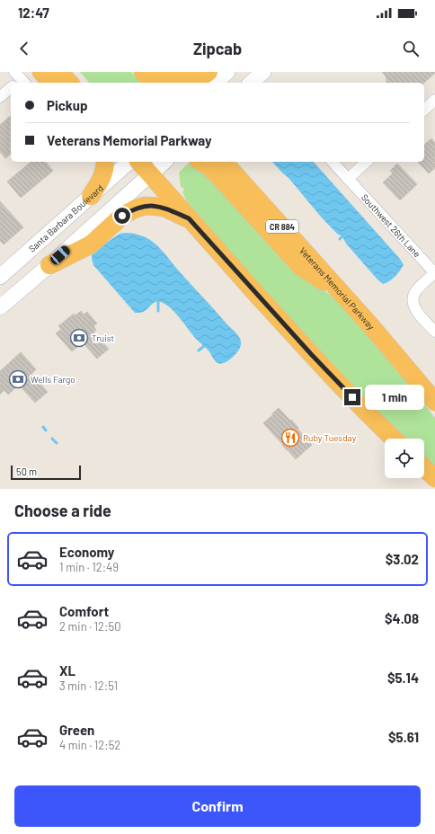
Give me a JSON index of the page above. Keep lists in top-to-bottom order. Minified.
{"streets":{"highway":["CR 884","Veterans Memorial Parkway"],"main road":["Santa Barbara Boulevard"],"street":["Southwest 26th Lane"]},"places":{"bank":["Truist","Wells Fargo"],"restaurant":["Ruby Tuesday"]},"scale_bar":"50 m","page":{"status":"12:47","header":"Zipcab","banner":["Pickup","Veterans Memorial Parkway"],"bubble":"1 min","scale":"50 m","heading":"Choose a ride","list":[{"name":"Economy","note":"1 min · 12:49","value":"$3.02"},{"name":"Comfort","note":"2 min · 12:50","value":"$4.08"},{"name":"XL","note":"3 min · 12:51","value":"$5.14"},{"name":"Green","note":"4 min · 12:52","value":"$5.61"}],"buttons":"Confirm"}}
